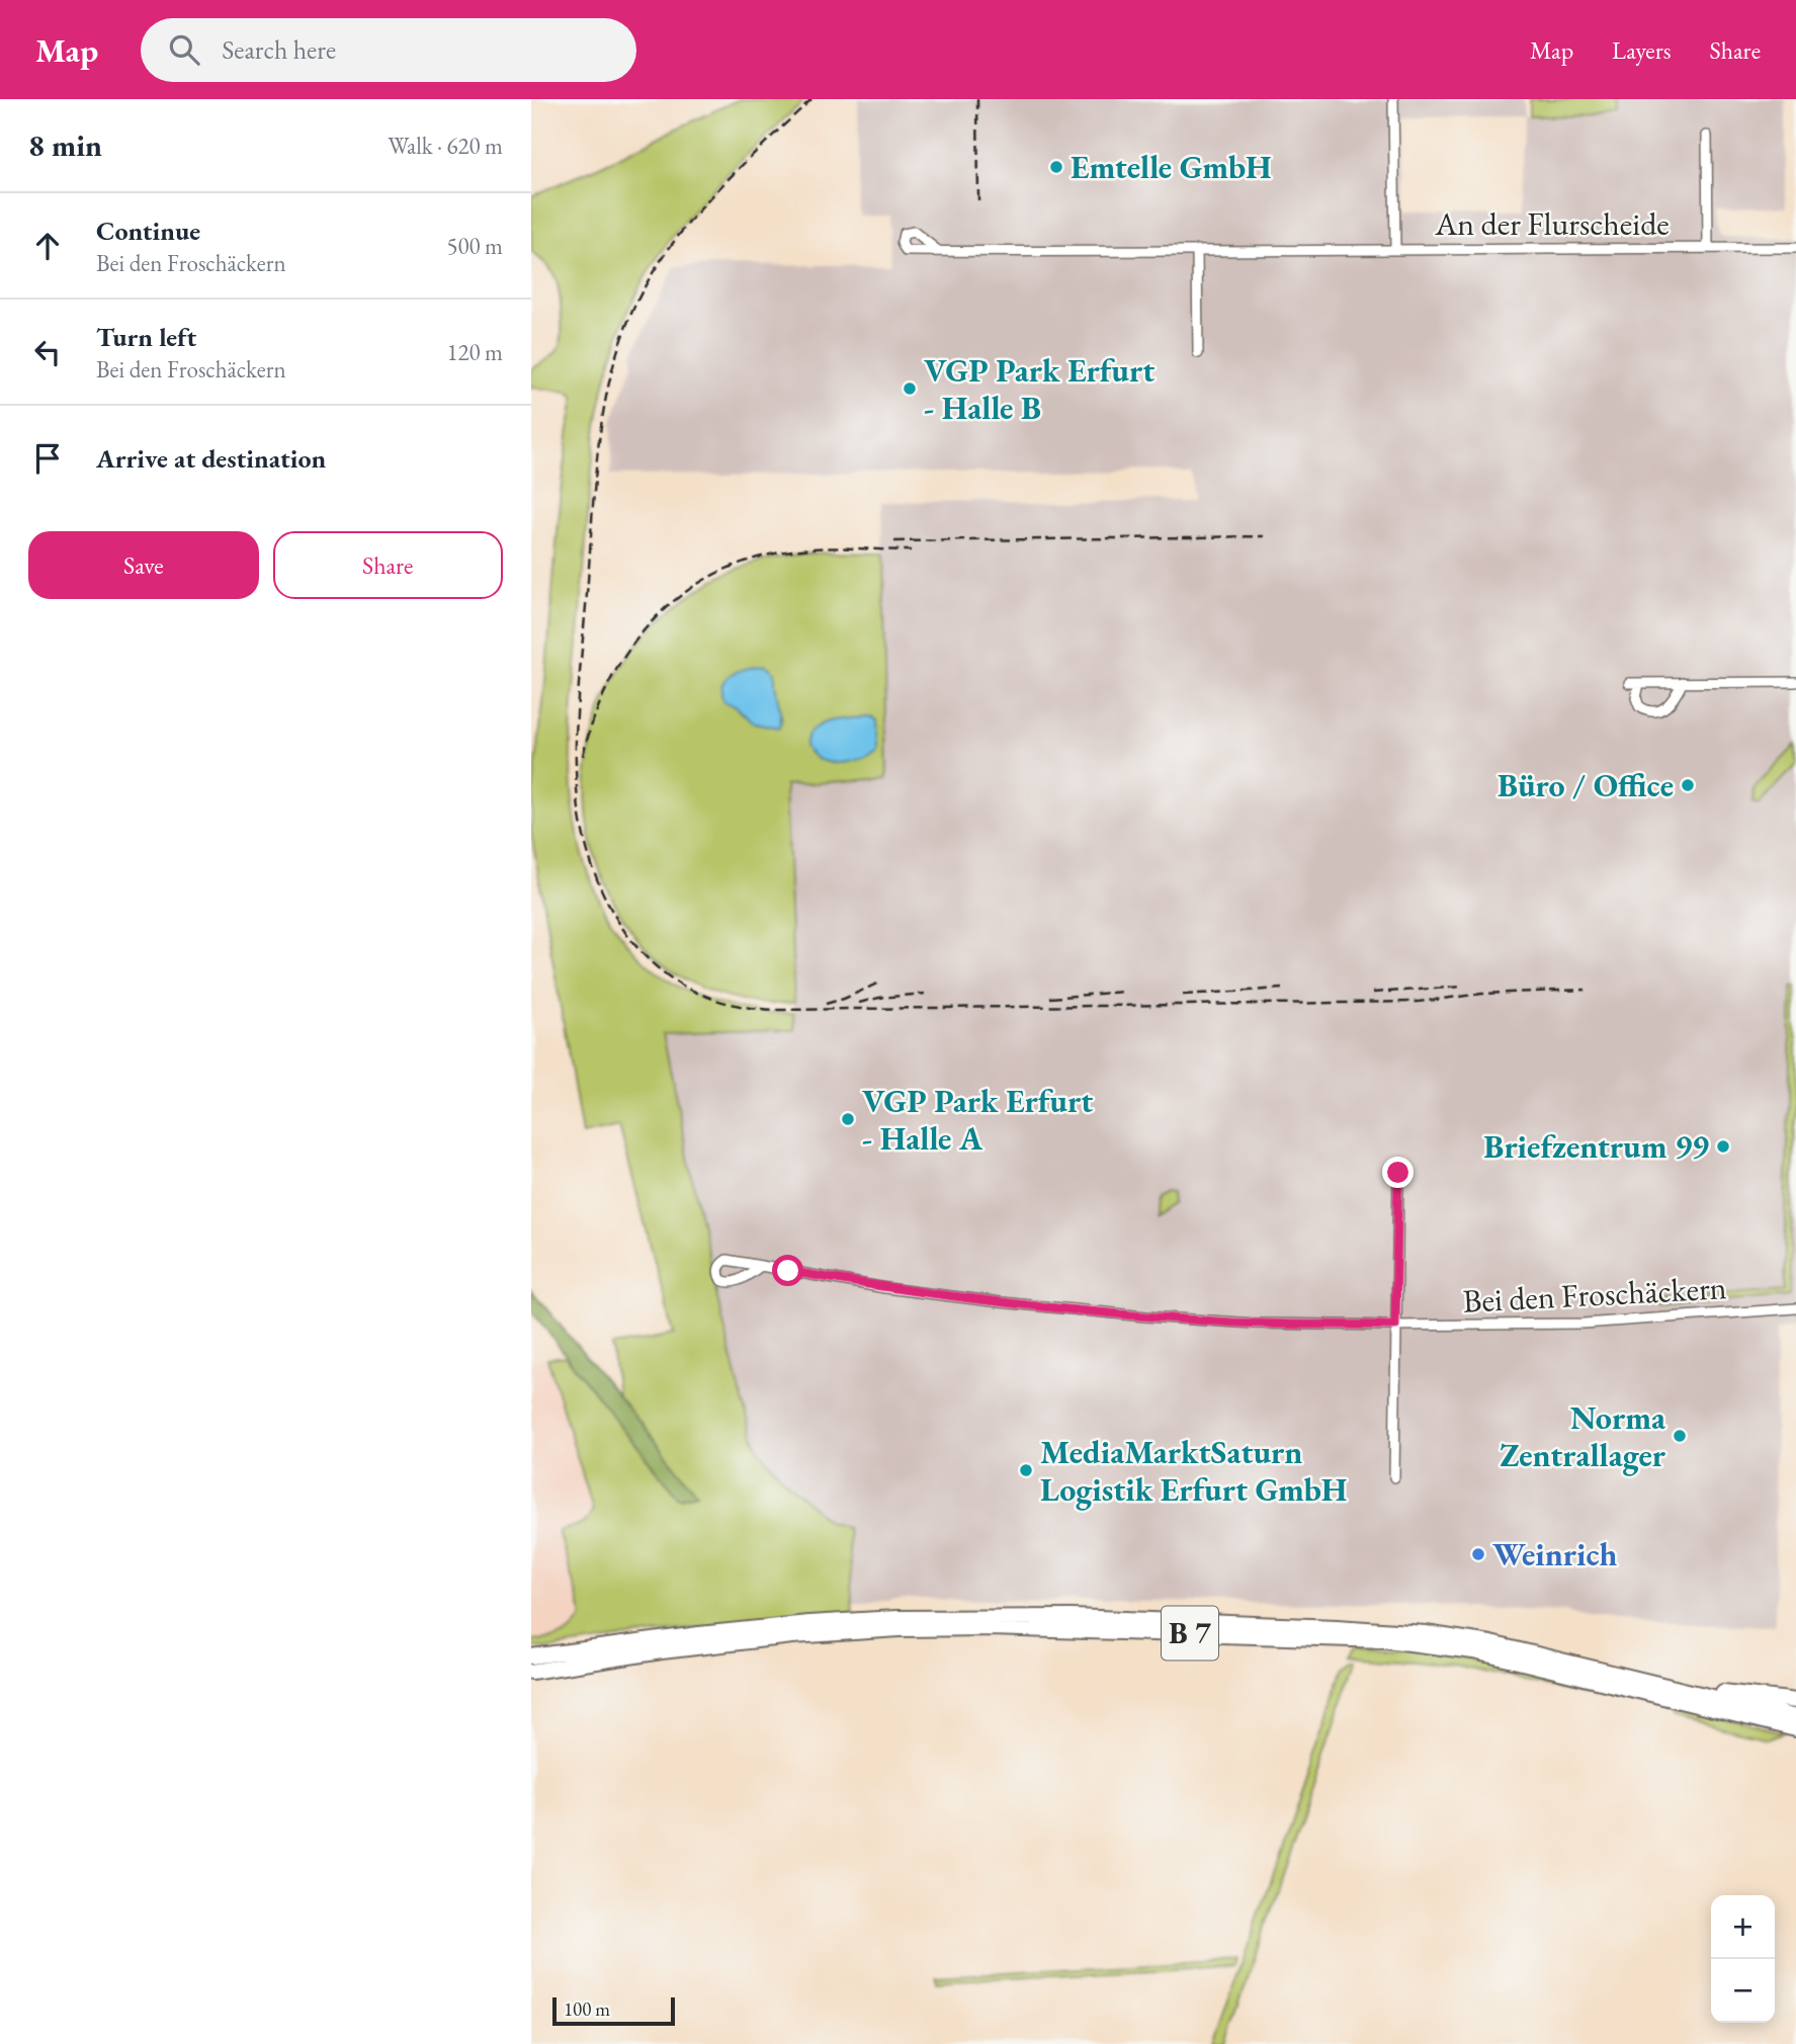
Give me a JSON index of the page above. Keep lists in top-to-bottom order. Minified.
{"streets":{"highway":["B 7"],"street":["An der Flurscheide","Bei den Froschäckern"]},"places":["Emtelle GmbH","VGP Park Erfurt - Halle B","Büro / Office","VGP Park Erfurt - Halle A","Briefzentrum 99","Norma Zentrallager","MediaMarktSaturn Logistik Erfurt GmbH","Weinrich"],"scale_bar":"100 m","page":{"header":"Map","search":"Search here","nav":["Map","Layers","Share"],"heading":["8 min","Walk · 620 m"],"list":[["Continue","Bei den Froschäckern","500 m"],["Turn left","Bei den Froschäckern","120 m"],"Arrive at destination"],"buttons":["Save","Share"],"map_buttons":["+","−"],"scale":"100 m"}}
